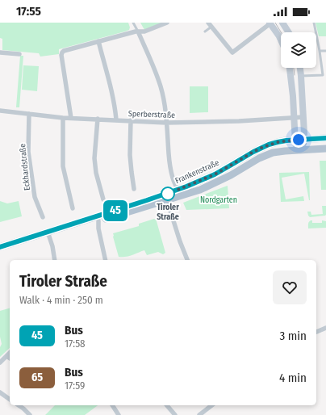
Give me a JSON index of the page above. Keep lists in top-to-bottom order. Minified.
{"streets":{"main road":["Frankenstraße"],"street":["Sperberstraße","Eckhardstraße"]},"crossings":[["Sperberstraße","Eckhardstraße"]],"parks":["Nordgarten"],"places":["Tiroler Straße"],"lines":["bus line 45"],"page":{"status":"17:55","on_map":"45","heading":["Tiroler Straße","Walk · 4 min · 250 m"],"list":[{"mark":"45","name":"Bus","note":"17:58","value":"3 min"},{"mark":"65","name":"Bus","note":"17:59","value":"4 min"}]}}
